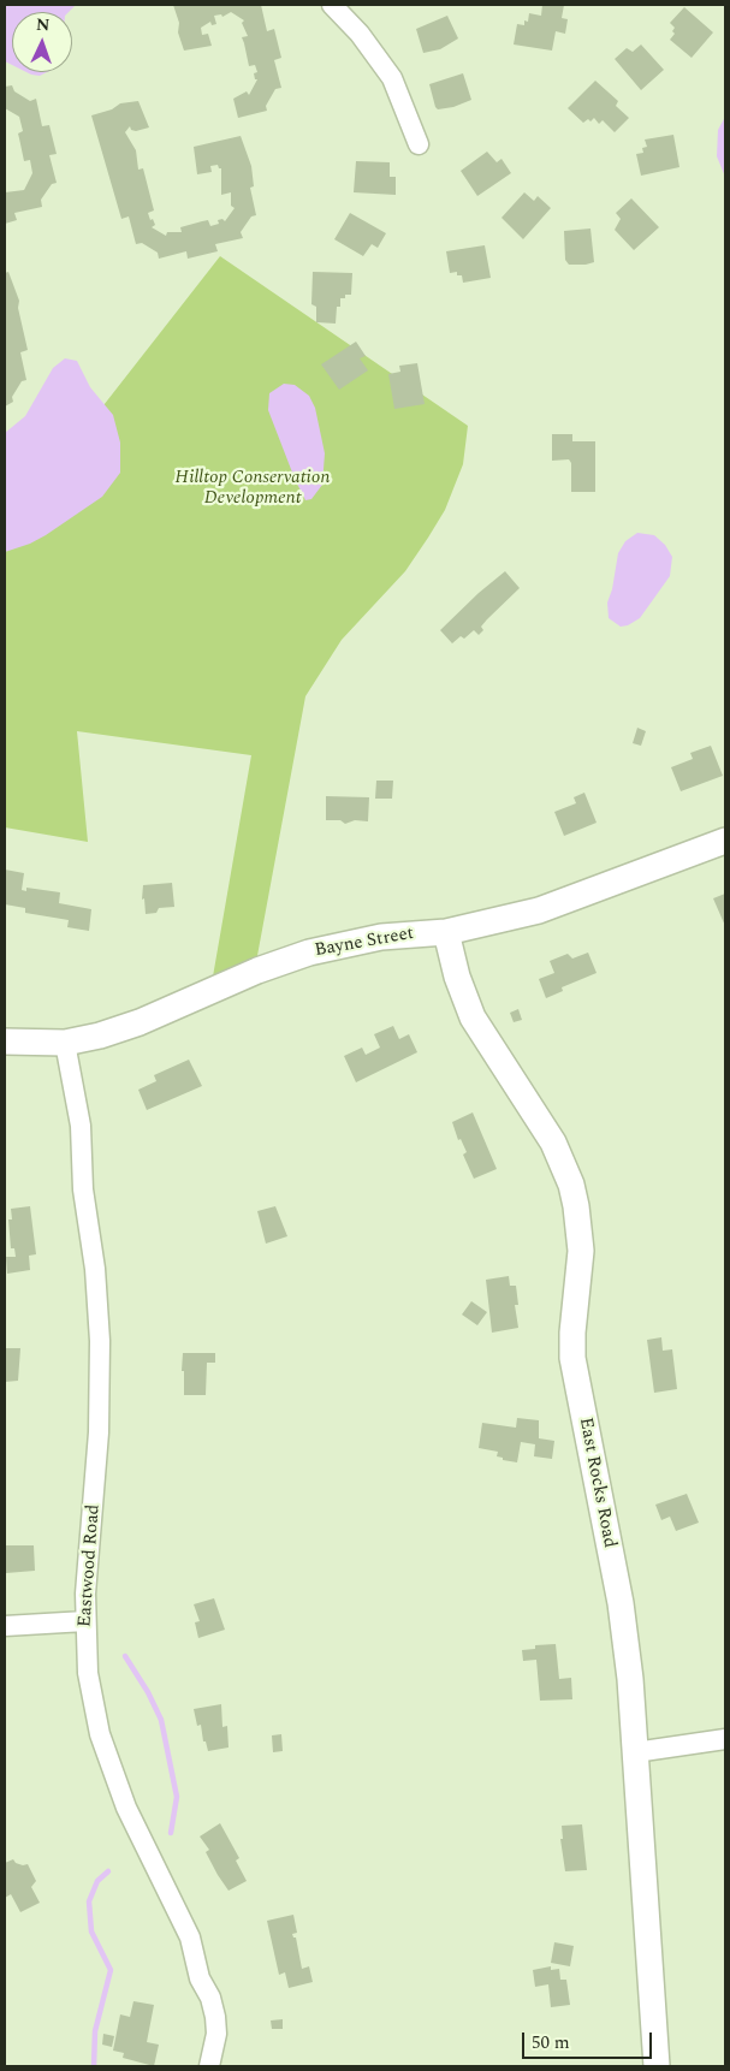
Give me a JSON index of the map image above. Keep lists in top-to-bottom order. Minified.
{"streets":{"street":["Bayne Street","East Rocks Road","Eastwood Road"]},"crossings":[["Bayne Street","East Rocks Road"],["Bayne Street","Eastwood Road"]],"parks":["Hilltop Conservation Development"],"scale_bar":"50 m","north":"top"}
